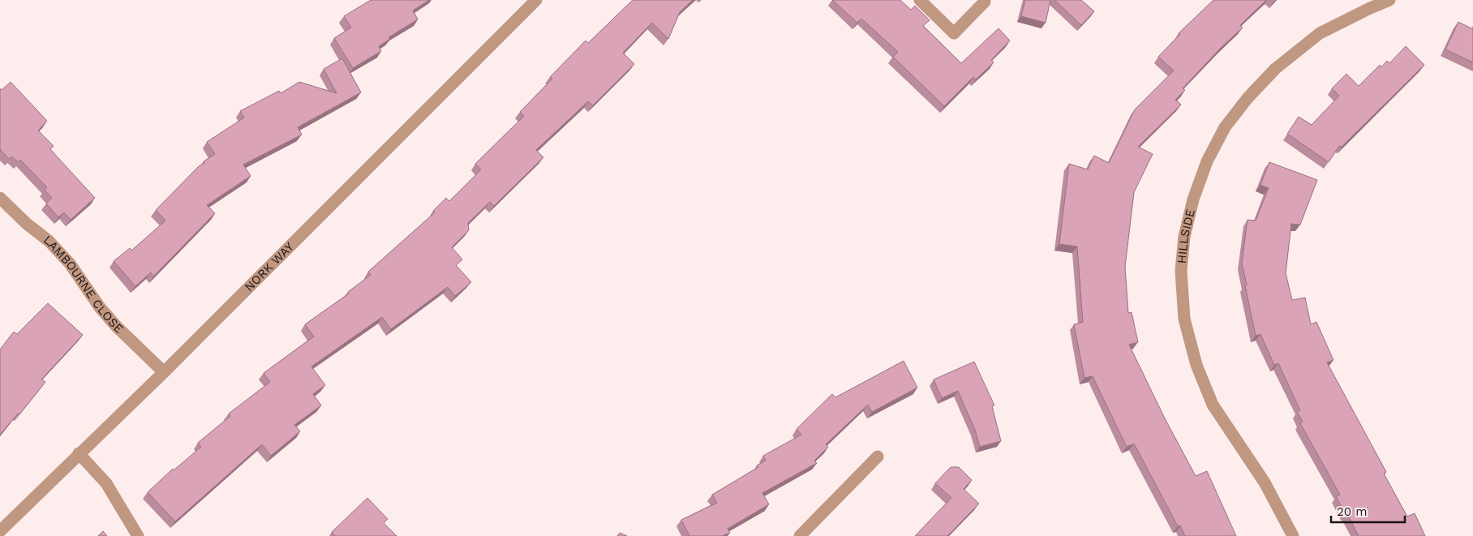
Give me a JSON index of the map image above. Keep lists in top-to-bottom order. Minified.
{"streets":{"street":["HILLSIDE","NORK WAY","LAMBOURNE CLOSE"]},"crossings":[["NORK WAY","LAMBOURNE CLOSE"]],"scale_bar":"20 m"}
